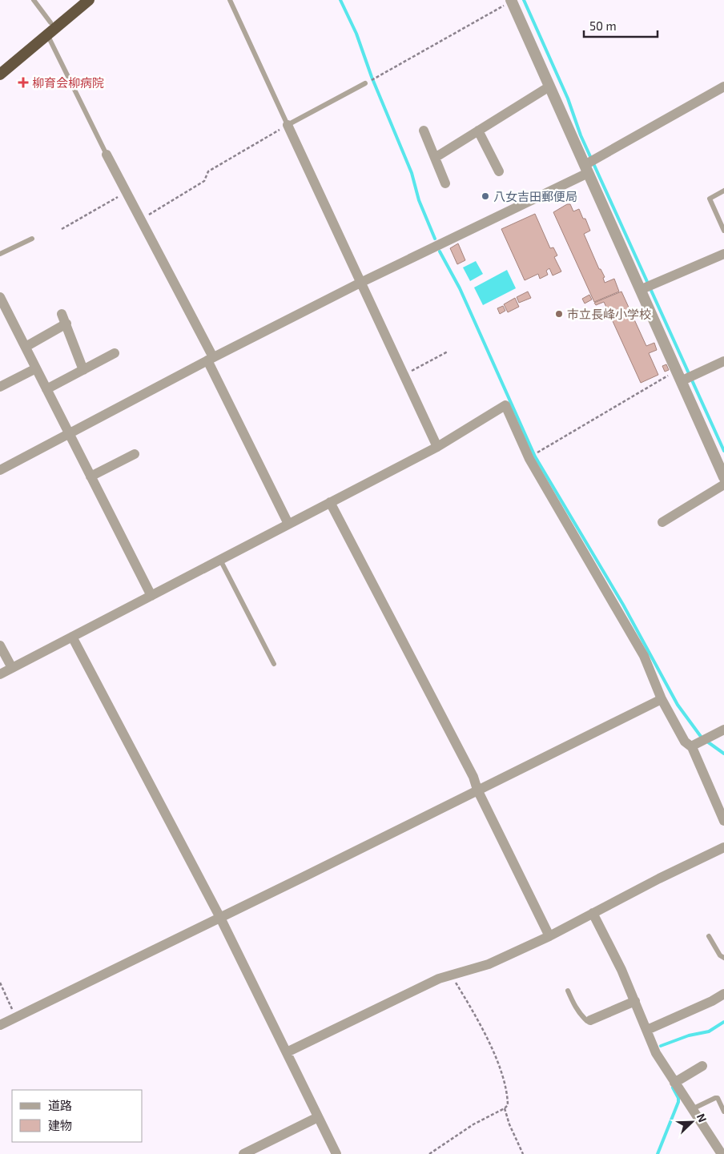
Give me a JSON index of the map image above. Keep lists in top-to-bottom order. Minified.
{"places":{"health":["柳育会柳病院"],"other":["八女吉田郵便局","市立長峰小学校"]},"legend":["道路","建物"],"scale_bar":"50 m","north":"top right"}
